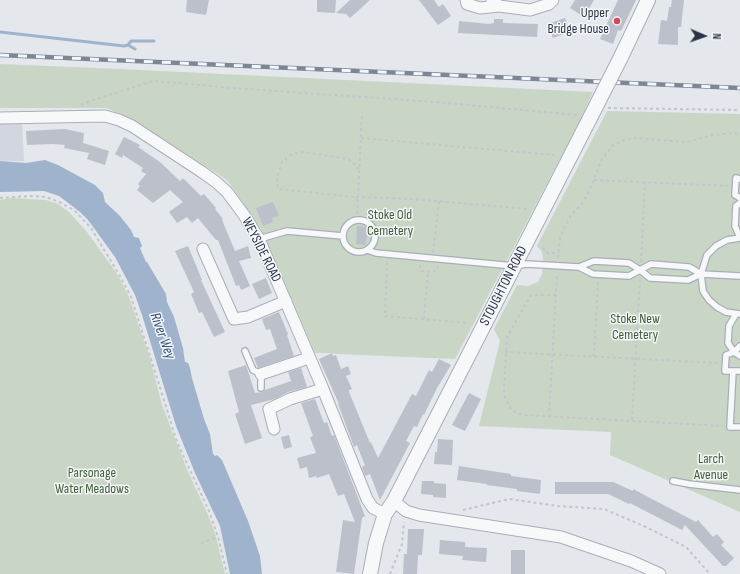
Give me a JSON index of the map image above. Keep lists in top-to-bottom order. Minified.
{"streets":{"street":["WEYSIDE ROAD","STOUGHTON ROAD"]},"crossings":[["WEYSIDE ROAD","STOUGHTON ROAD"]],"water":["River Wey"],"parks":["Stoke Old Cemetery","Stoke New Cemetery","Larch Avenue","Parsonage Water Meadows"],"places":["Upper Bridge House"],"north":"right"}
